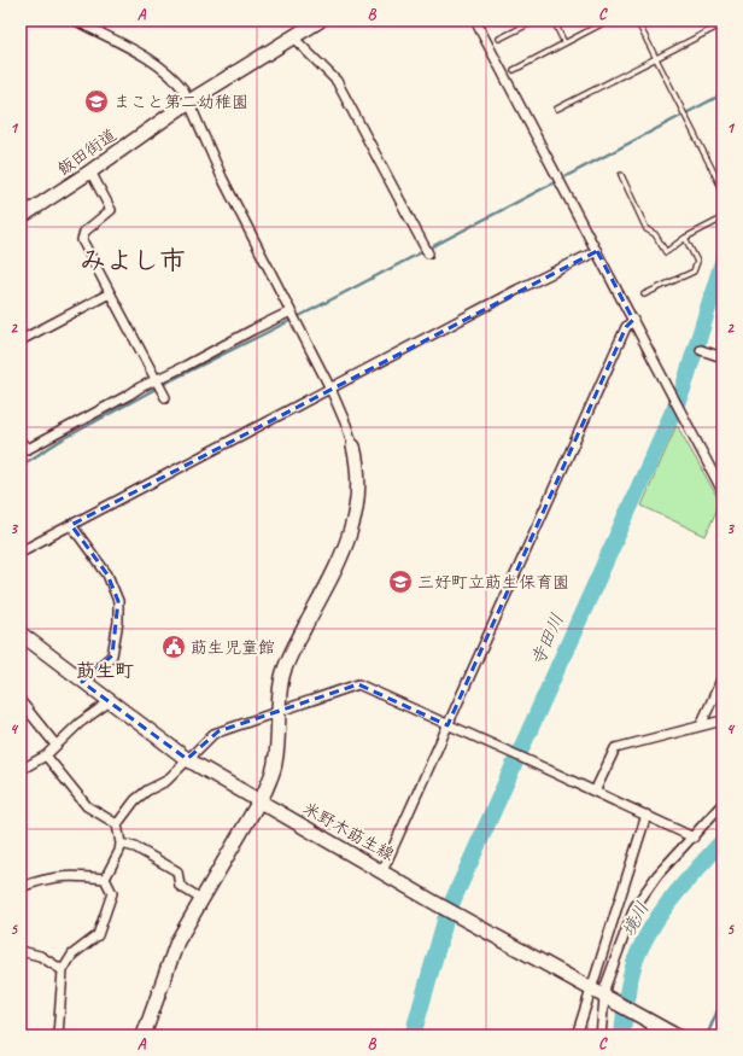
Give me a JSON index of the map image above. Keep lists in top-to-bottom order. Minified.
{"streets":{"main road":["飯田街道","米野木莇生線"]},"districts":["みよし市","莇生町"],"water":["寺田川","境川"],"places":{"school or university":["まこと第二幼稚園","三好町立莇生保育園"],"public building":["莇生児童館"]},"grid":{"columns":["A","B","C"],"rows":["1","2","3","4","5"]}}
